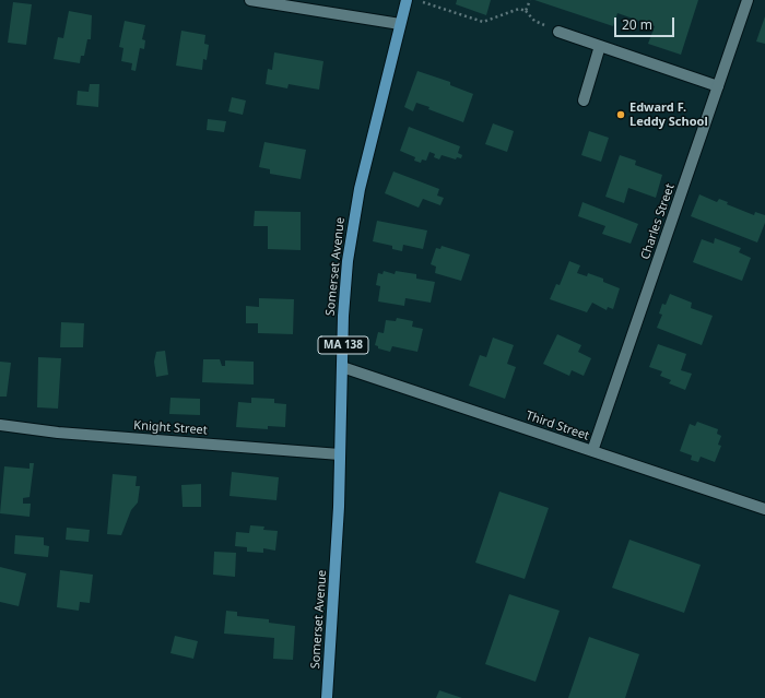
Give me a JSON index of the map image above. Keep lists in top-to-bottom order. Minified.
{"streets":{"main road":["Somerset Avenue","MA 138"],"street":["Charles Street","Third Street","Knight Street"]},"crossings":[["Charles Street","Third Street"],["Somerset Avenue","Third Street"],["Somerset Avenue","Knight Street"]],"places":["Edward F. Leddy School"],"scale_bar":"20 m"}
